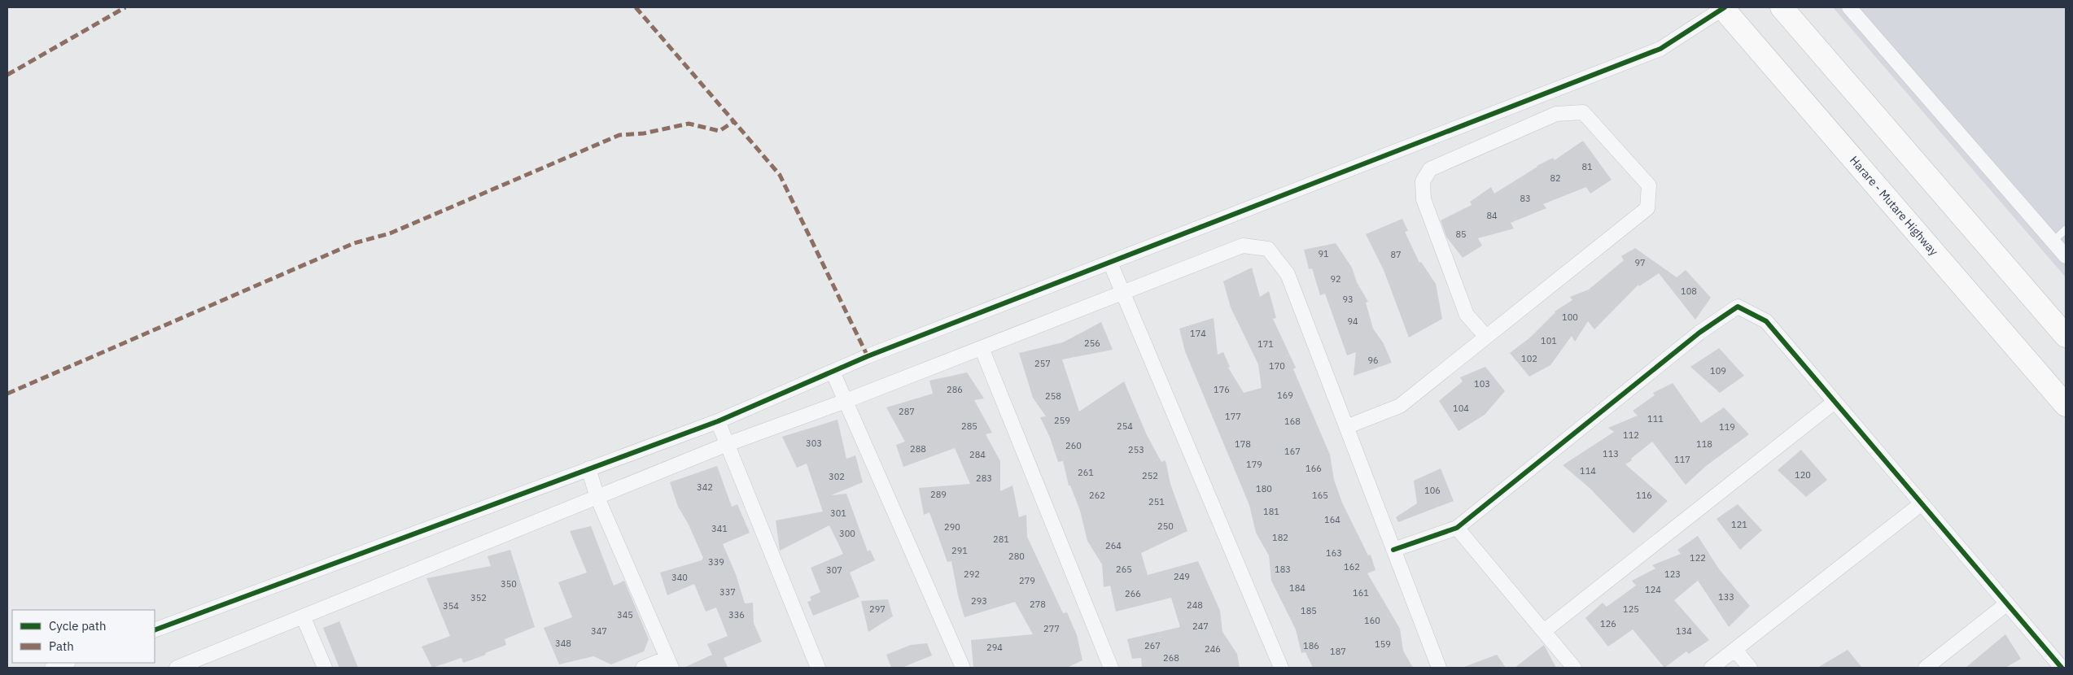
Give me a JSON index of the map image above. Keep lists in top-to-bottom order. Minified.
{"streets":{"highway":["Harare - Mutare Highway"]},"house_numbers":["81","82","83","84","85","91","87","97","92","108","93","100","94","174","101","256","171","102","96","257","170","109","103","286","176","169","258","104","287","177","111","259","168","285","254","119","112","303","178","118","260","288","253","167","113","284","117","179","166","114","261","120","252","302","283","342","180","106","289","262","165","116","251","181","301","164","121","250","290","341","300","182","281","264","291","163","280","122","339","162","265","183","307","292","123","249","340","279","350","184","124","337","161","266","133","352","293","278","248","354","297","125","185","345","336","160","126","247","277","347","134","348","159","267","186","294","246","187","268"],"legend":["Cycle path","Path"]}
